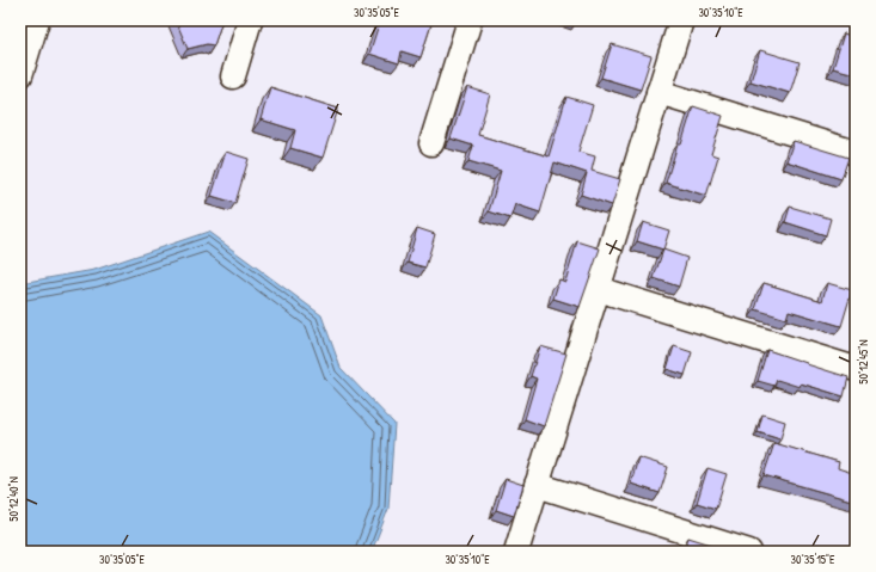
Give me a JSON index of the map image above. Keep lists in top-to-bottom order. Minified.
{"coordinates":["30°35'05\"E","30°35'10\"E","50°12'45\"N","50°12'40\"N","30°35'15\"E"]}
